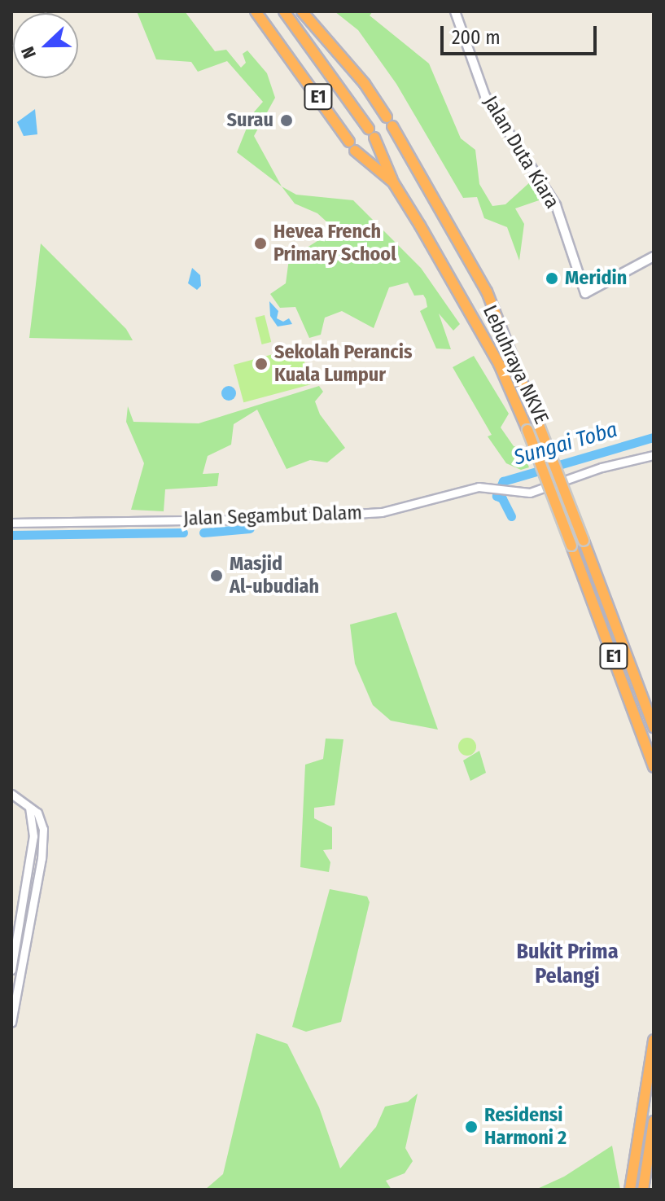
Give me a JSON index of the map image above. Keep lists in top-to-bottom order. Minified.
{"streets":{"highway":["E1","Lebuhraya NKVE"],"main road":["Jalan Duta Kiara"],"street":["Jalan Segambut Dalam"]},"districts":["Bukit Prima Pelangi"],"water":["Sungai Toba"],"places":["Surau","Hevea French Primary School","Meridin","Sekolah Perancis Kuala Lumpur","Masjid Al-ubudiah","Residensi Harmoni 2"],"scale_bar":"200 m","north":"left"}
